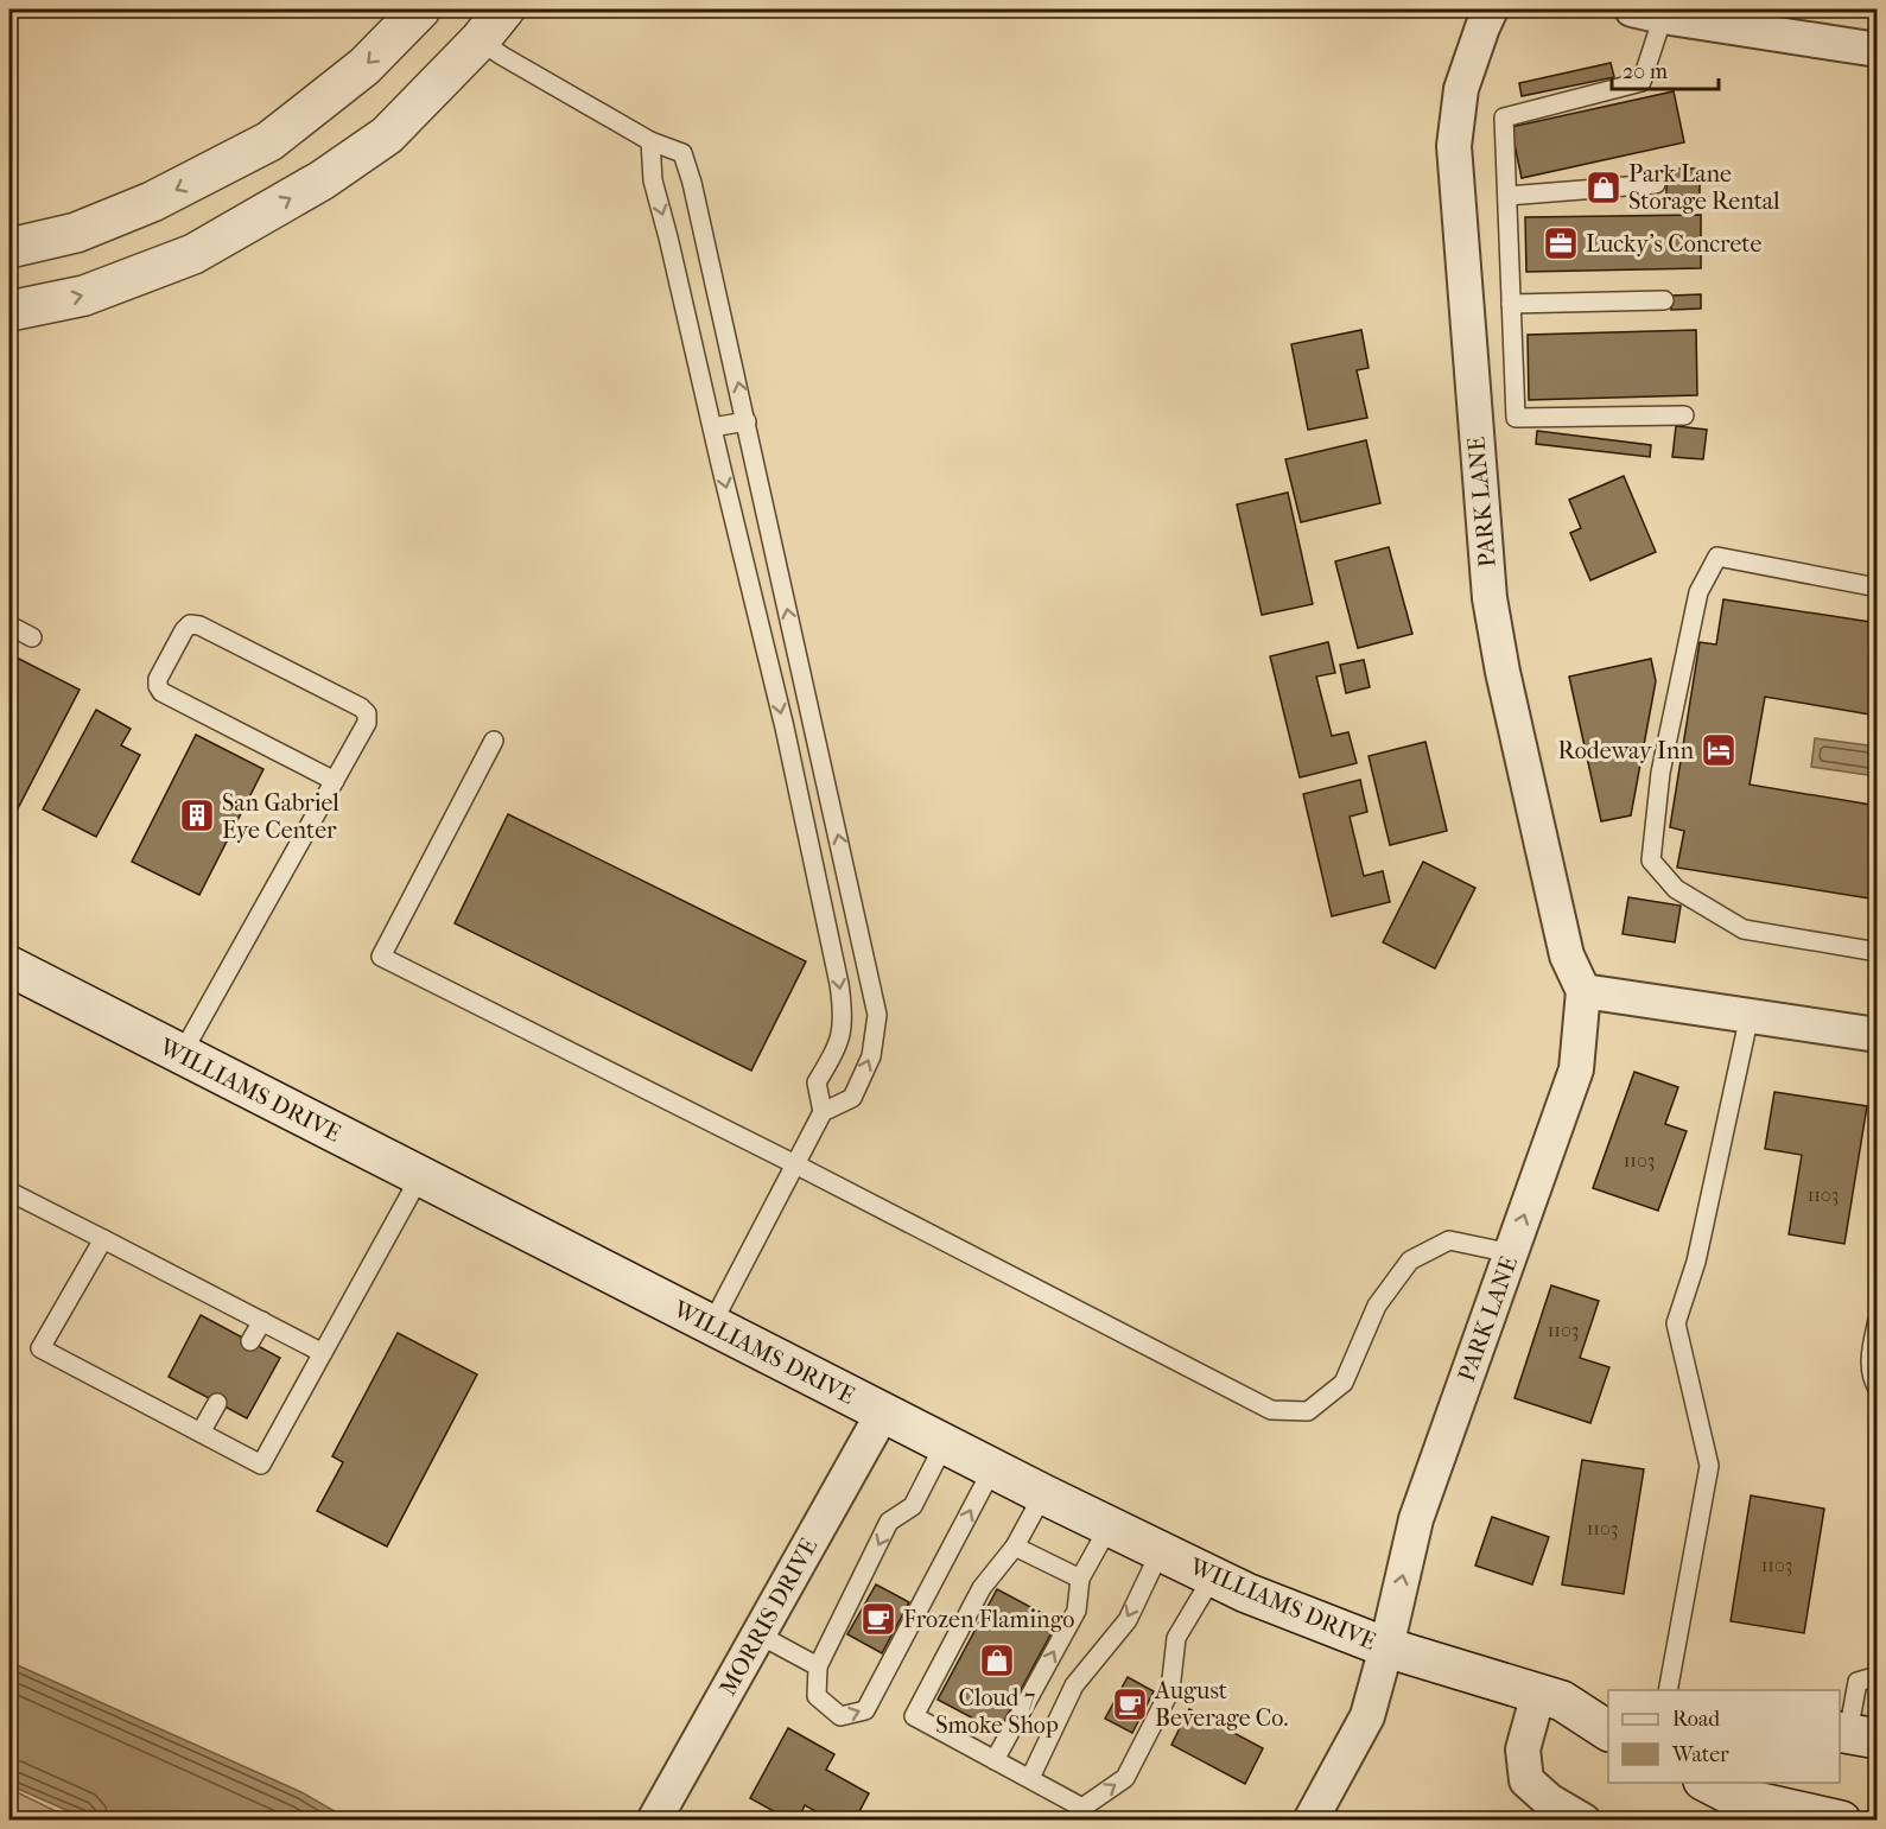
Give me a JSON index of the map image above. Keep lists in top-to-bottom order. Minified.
{"streets":{"main road":["WILLIAMS DRIVE"],"street":["PARK LANE","MORRIS DRIVE"]},"crossings":[["PARK LANE","WILLIAMS DRIVE"],["WILLIAMS DRIVE","MORRIS DRIVE"]],"one_way":["PARK LANE"],"places":{"shop":["Park Lane Storage Rental","Cloud 7 Smoke Shop"],"office":["Lucky's Concrete"],"hotel":["Rodeway Inn"],"building":["San Gabriel Eye Center"],"cafe":["Frozen Flamingo","August Beverage Co."]},"house_numbers":["1103","1103","1103","1103","1103"],"legend":["Road","Water"],"scale_bar":"20 m"}
